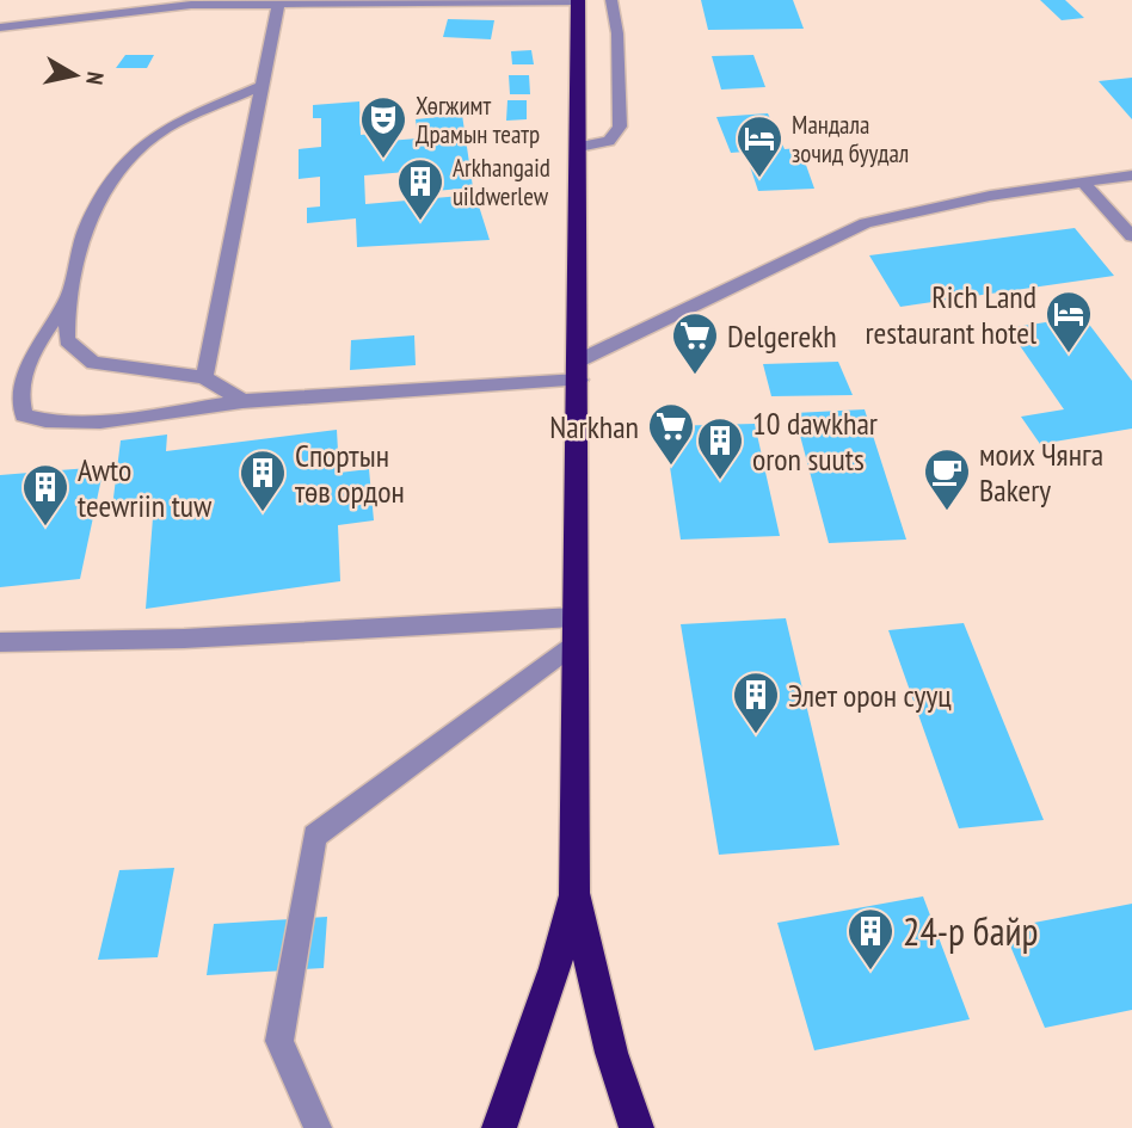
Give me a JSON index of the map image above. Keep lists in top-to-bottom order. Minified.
{"places":{"theatre":["Хөгжимт Драмын театр"],"hotel":["Мандала зочид буудал","Rich Land restaurant hotel"],"building":["Arkhangaid uildwerlew","10 dawkhar oron suuts","Спортын төв ордон","Awto teewriin tuw","Элет орон сууц","24-р байр"],"supermarket":["Delgerekh","Narkhan"],"cafe":["моих Чянга Bakery"]},"north":"right"}
